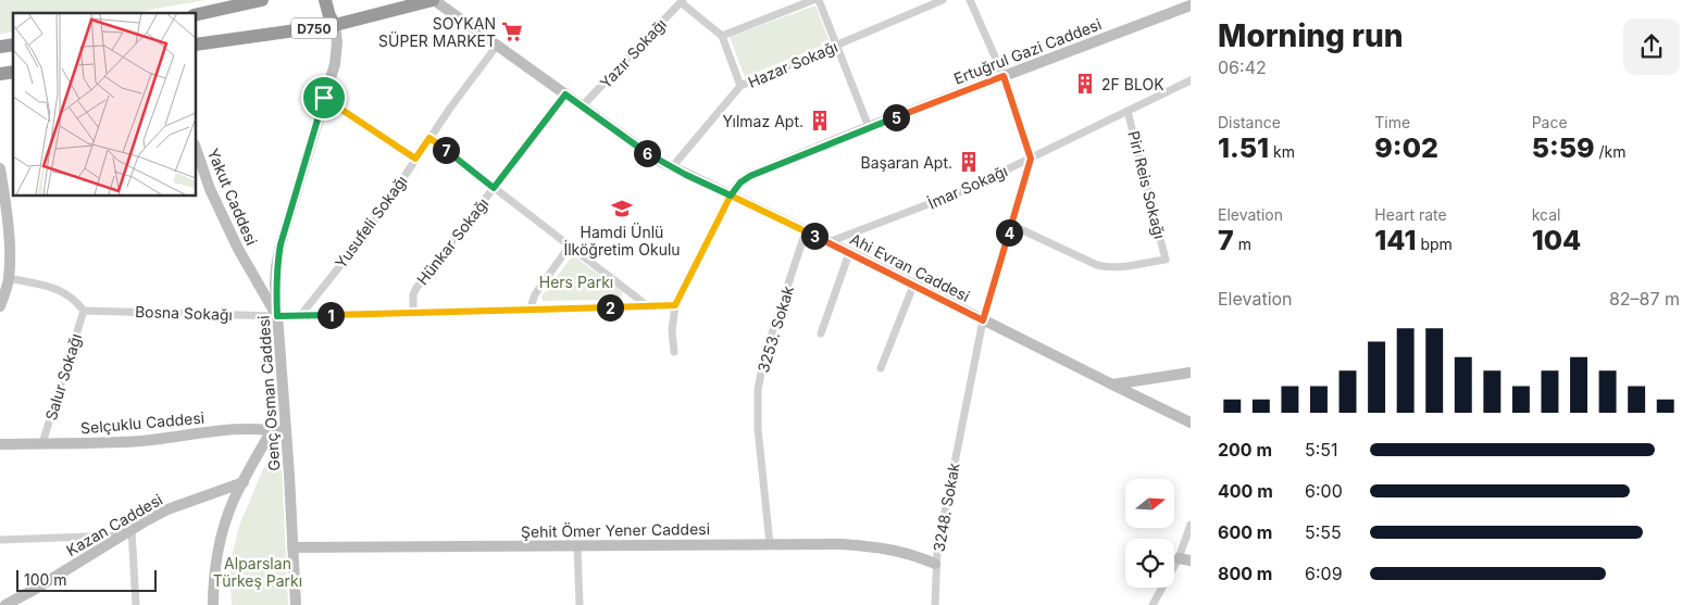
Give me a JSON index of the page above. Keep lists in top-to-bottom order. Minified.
{"streets":{"highway":["D750"],"street":["Ertuğrul Gazi Caddesi","Yazır Sokağı","Hazar Sokağı","Piri Reis Sokağı","İmar Sokağı","Yakut Caddesi","Yusufeli Sokağı","Hünkar Sokağı","Ahi Evran Caddesi","Bosna Sokağı","3253. Sokak","Salur Sokağı","Genç Osman Caddesi","Selçuklu Caddesi","3248. Sokak","Kazan Caddesi","Şehit Ömer Yener Caddesi"]},"crossings":[["D750","Ahi Evran Caddesi"],["D750","Genç Osman Caddesi"],["Ertuğrul Gazi Caddesi","Ahi Evran Caddesi"],["Yazır Sokağı","Ahi Evran Caddesi"],["Hazar Sokağı","Ahi Evran Caddesi"],["Piri Reis Sokağı","İmar Sokağı"],["Piri Reis Sokağı","3248. Sokak"],["İmar Sokağı","Ahi Evran Caddesi"],["İmar Sokağı","3248. Sokak"],["Yakut Caddesi","Bosna Sokağı"],["Yakut Caddesi","Genç Osman Caddesi"],["Yusufeli Sokağı","Ahi Evran Caddesi"],["Yusufeli Sokağı","Bosna Sokağı"],["Hünkar Sokağı","Ahi Evran Caddesi"],["Hünkar Sokağı","Bosna Sokağı"],["Ahi Evran Caddesi","3253. Sokak"],["Ahi Evran Caddesi","3248. Sokak"],["Bosna Sokağı","Salur Sokağı"],["Bosna Sokağı","Genç Osman Caddesi"],["3253. Sokak","Şehit Ömer Yener Caddesi"],["Salur Sokağı","Selçuklu Caddesi"],["Genç Osman Caddesi","Selçuklu Caddesi"],["Genç Osman Caddesi","Şehit Ömer Yener Caddesi"],["3248. Sokak","Şehit Ömer Yener Caddesi"]],"parks":["Hers Parkı","Alparslan Türkeş Parkı"],"places":{"supermarket":["SOYKAN SÜPER MARKET"],"building":["2F BLOK","Yılmaz Apt.","Başaran Apt."],"school or university":["Hamdi Ünlü İlköğretim Okulu"]},"scale_bar":"100 m","north":"right","page":{"heading":["Morning run","06:42"],"stats":[["Distance","1.51 km"],["Time","9:02"],["Pace","5:59 /km"],["Elevation","7 m"],["Heart rate","141 bpm"],["kcal","104"]],"pins":["5","7","6","4","3","2","1"],"chart":["Elevation","82–87 m"],"list":[{"name":"200 m","note":"5:51"},{"name":"400 m","note":"6:00"},{"name":"600 m","note":"5:55"},{"name":"800 m","note":"6:09"}],"scale":"100 m"}}
